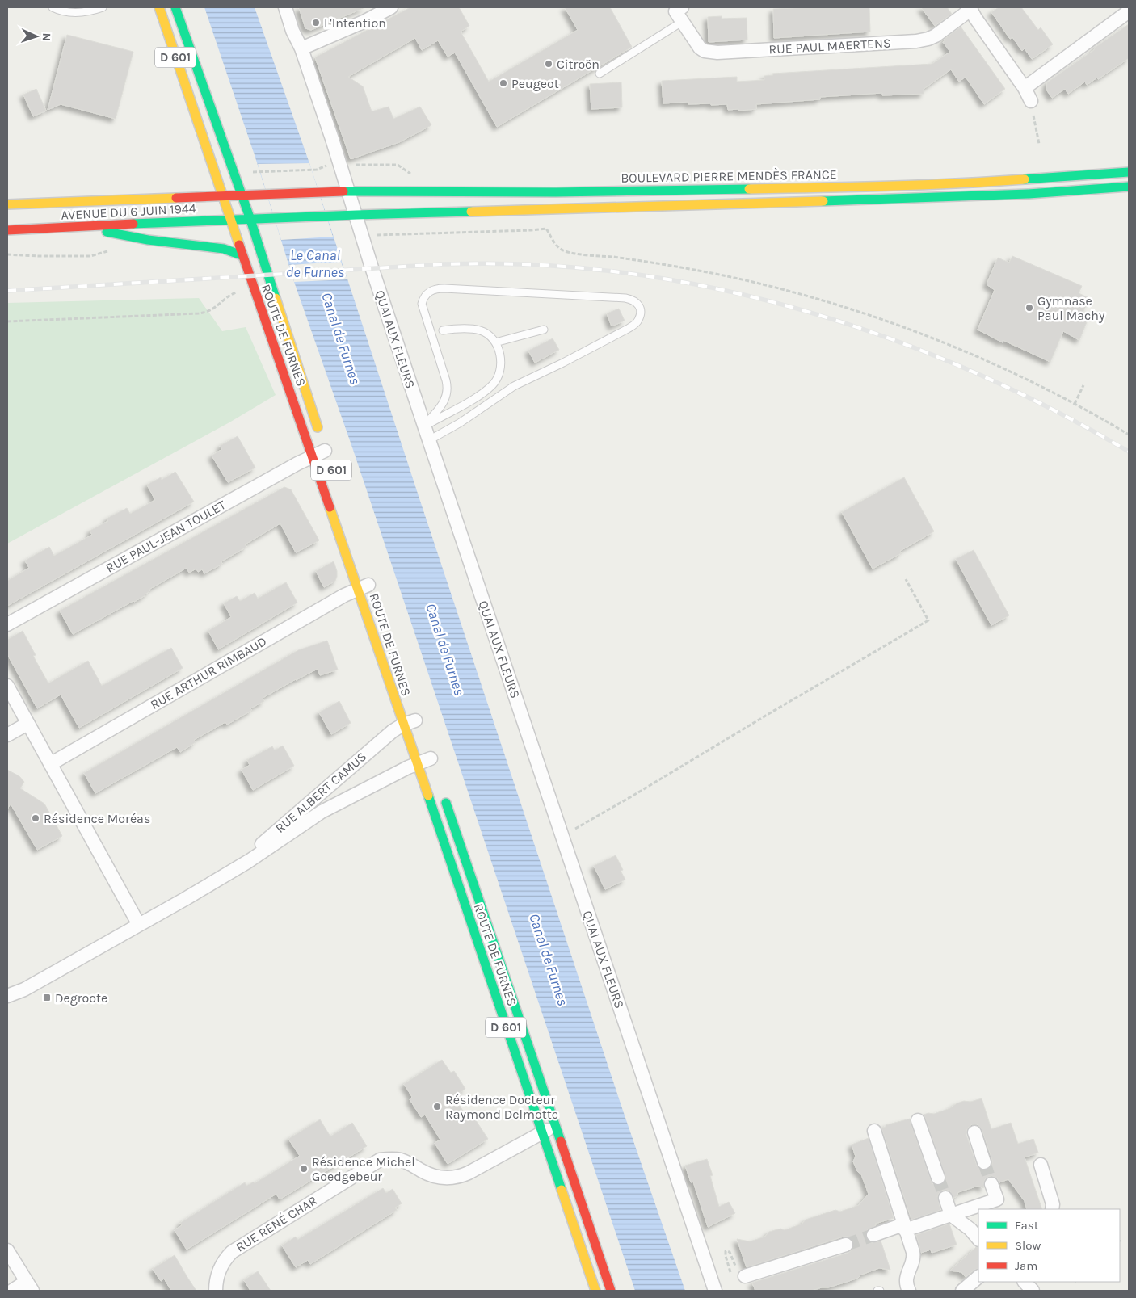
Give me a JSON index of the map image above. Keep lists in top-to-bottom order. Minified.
{"streets":{"main road":["D 601","BOULEVARD PIERRE MENDÈS FRANCE","AVENUE DU 6 JUIN 1944","ROUTE DE FURNES"],"street":["RUE PAUL MAERTENS","QUAI AUX FLEURS","RUE PAUL-JEAN TOULET","RUE ARTHUR RIMBAUD","RUE ALBERT CAMUS","RUE RENÉ CHAR"]},"crossings":[["BOULEVARD PIERRE MENDÈS FRANCE","AVENUE DU 6 JUIN 1944"],["BOULEVARD PIERRE MENDÈS FRANCE","ROUTE DE FURNES"],["BOULEVARD PIERRE MENDÈS FRANCE","QUAI AUX FLEURS"],["AVENUE DU 6 JUIN 1944","ROUTE DE FURNES"],["AVENUE DU 6 JUIN 1944","QUAI AUX FLEURS"],["ROUTE DE FURNES","RUE PAUL-JEAN TOULET"],["ROUTE DE FURNES","RUE ARTHUR RIMBAUD"],["ROUTE DE FURNES","RUE ALBERT CAMUS"],["ROUTE DE FURNES","RUE RENÉ CHAR"]],"water":["Le Canal de Furnes","Canal de Furnes"],"places":{"other":["L'Intention","Citroën","Peugeot","Gymnase Paul Machy","Résidence Moréas","Résidence Docteur Raymond Delmotte","Résidence Michel Goedgebeur"],"transit":["Degroote"]},"legend":["Fast","Slow","Jam"],"north":"right"}
